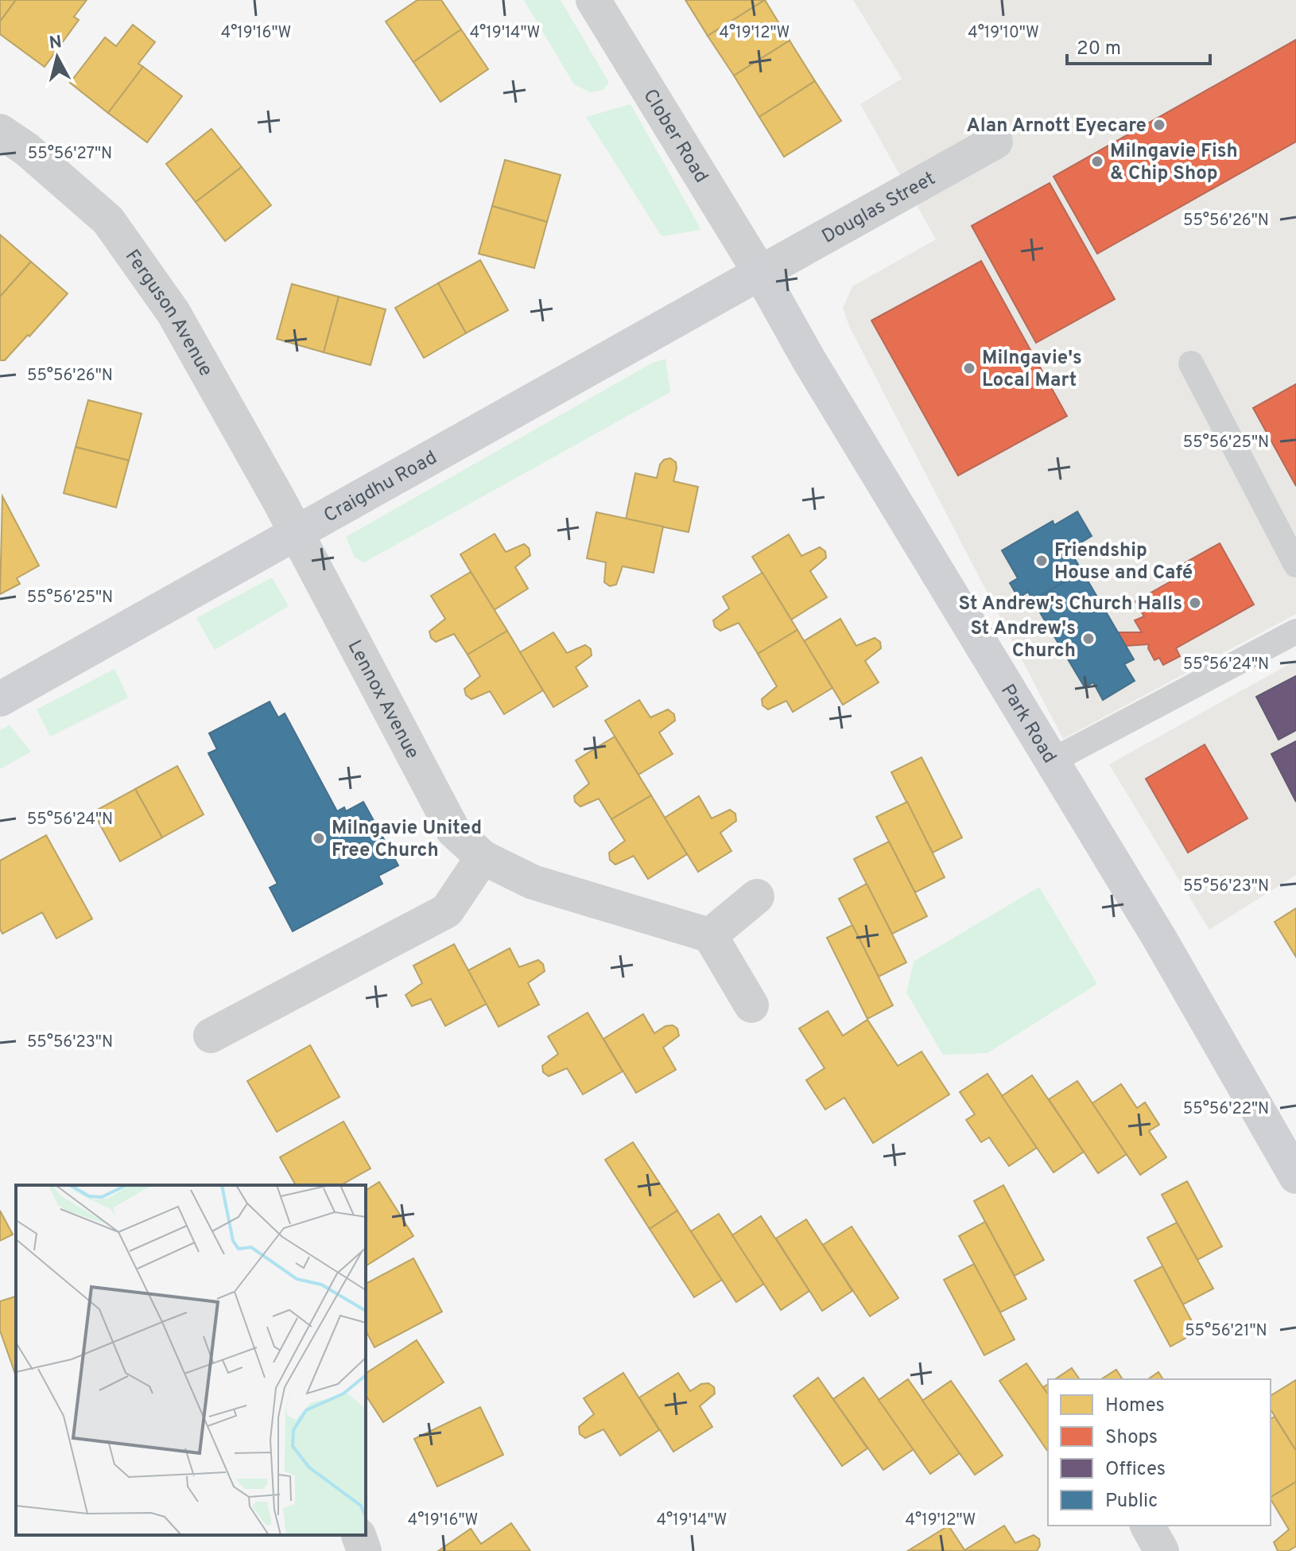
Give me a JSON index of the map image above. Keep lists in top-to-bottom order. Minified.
{"streets":{"main road":["Craigdhu Road","Park Road"],"street":["Clober Road","Douglas Street","Ferguson Avenue","Lennox Avenue"]},"crossings":[["Clober Road","Douglas Street"],["Clober Road","Craigdhu Road"],["Clober Road","Park Road"],["Douglas Street","Craigdhu Road"],["Douglas Street","Park Road"],["Ferguson Avenue","Craigdhu Road"],["Ferguson Avenue","Lennox Avenue"],["Craigdhu Road","Lennox Avenue"],["Craigdhu Road","Park Road"]],"places":["Alan Arnott Eyecare","Milngavie Fish & Chip Shop","Milngavie's Local Mart","Friendship House and Café","St Andrew's Church Halls","St Andrew's Church","Milngavie United Free Church"],"legend":["Homes","Shops","Offices","Public"],"scale_bar":"20 m","north":"top","coordinates":["4°19'16\"W","4°19'14\"W","4°19'12\"W","4°19'10\"W","55°56'27\"N","55°56'26\"N","55°56'25\"N","55°56'24\"N","55°56'23\"N","55°56'22\"N","55°56'21\"N"]}
